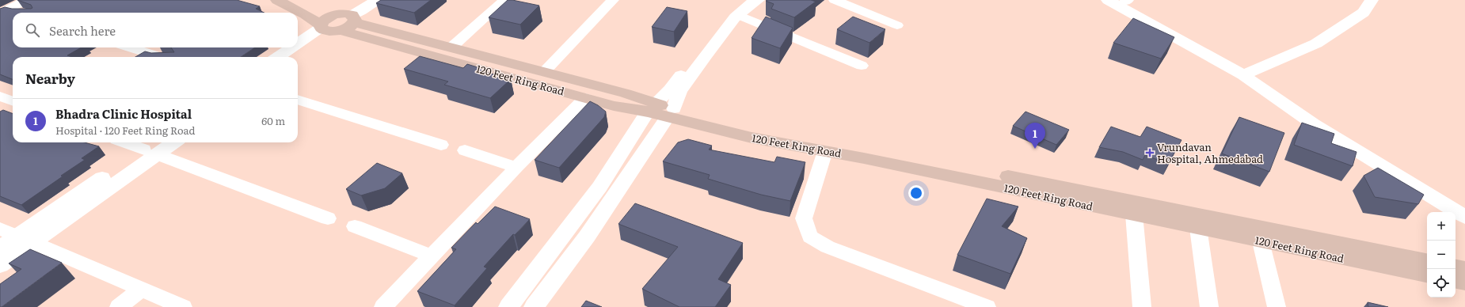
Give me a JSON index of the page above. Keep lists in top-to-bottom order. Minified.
{"streets":{"main road":["120 Feet Ring Road"]},"places":{"health":["Vrundavan Hospital, Ahmedabad"]},"page":{"search":"Search here","heading":"Nearby","list":[{"mark":"1","name":"Bhadra Clinic Hospital","note":"Hospital · 120 Feet Ring Road","value":"60 m"}],"pins":"1","map_buttons":["+","−"]}}
